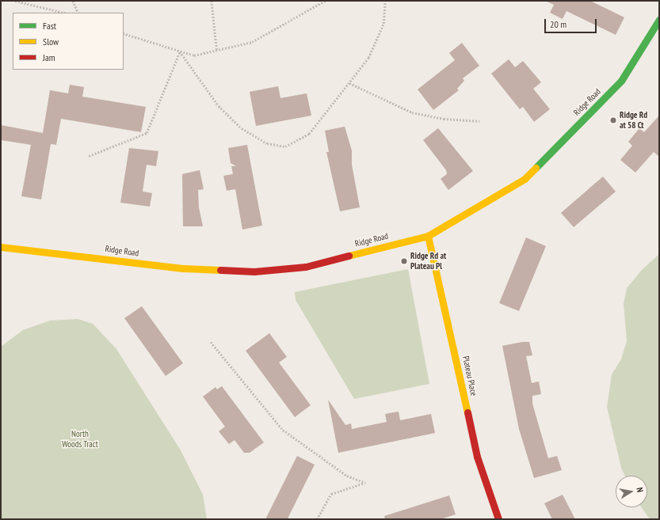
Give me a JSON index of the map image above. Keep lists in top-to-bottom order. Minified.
{"streets":{"street":["Ridge Road","Plateau Place"]},"crossings":[["Ridge Road","Plateau Place"]],"parks":["North Woods Tract"],"places":["Ridge Rd at 58 Ct","Ridge Rd at Plateau Pl"],"legend":["Fast","Slow","Jam"],"scale_bar":"20 m","north":"right"}
